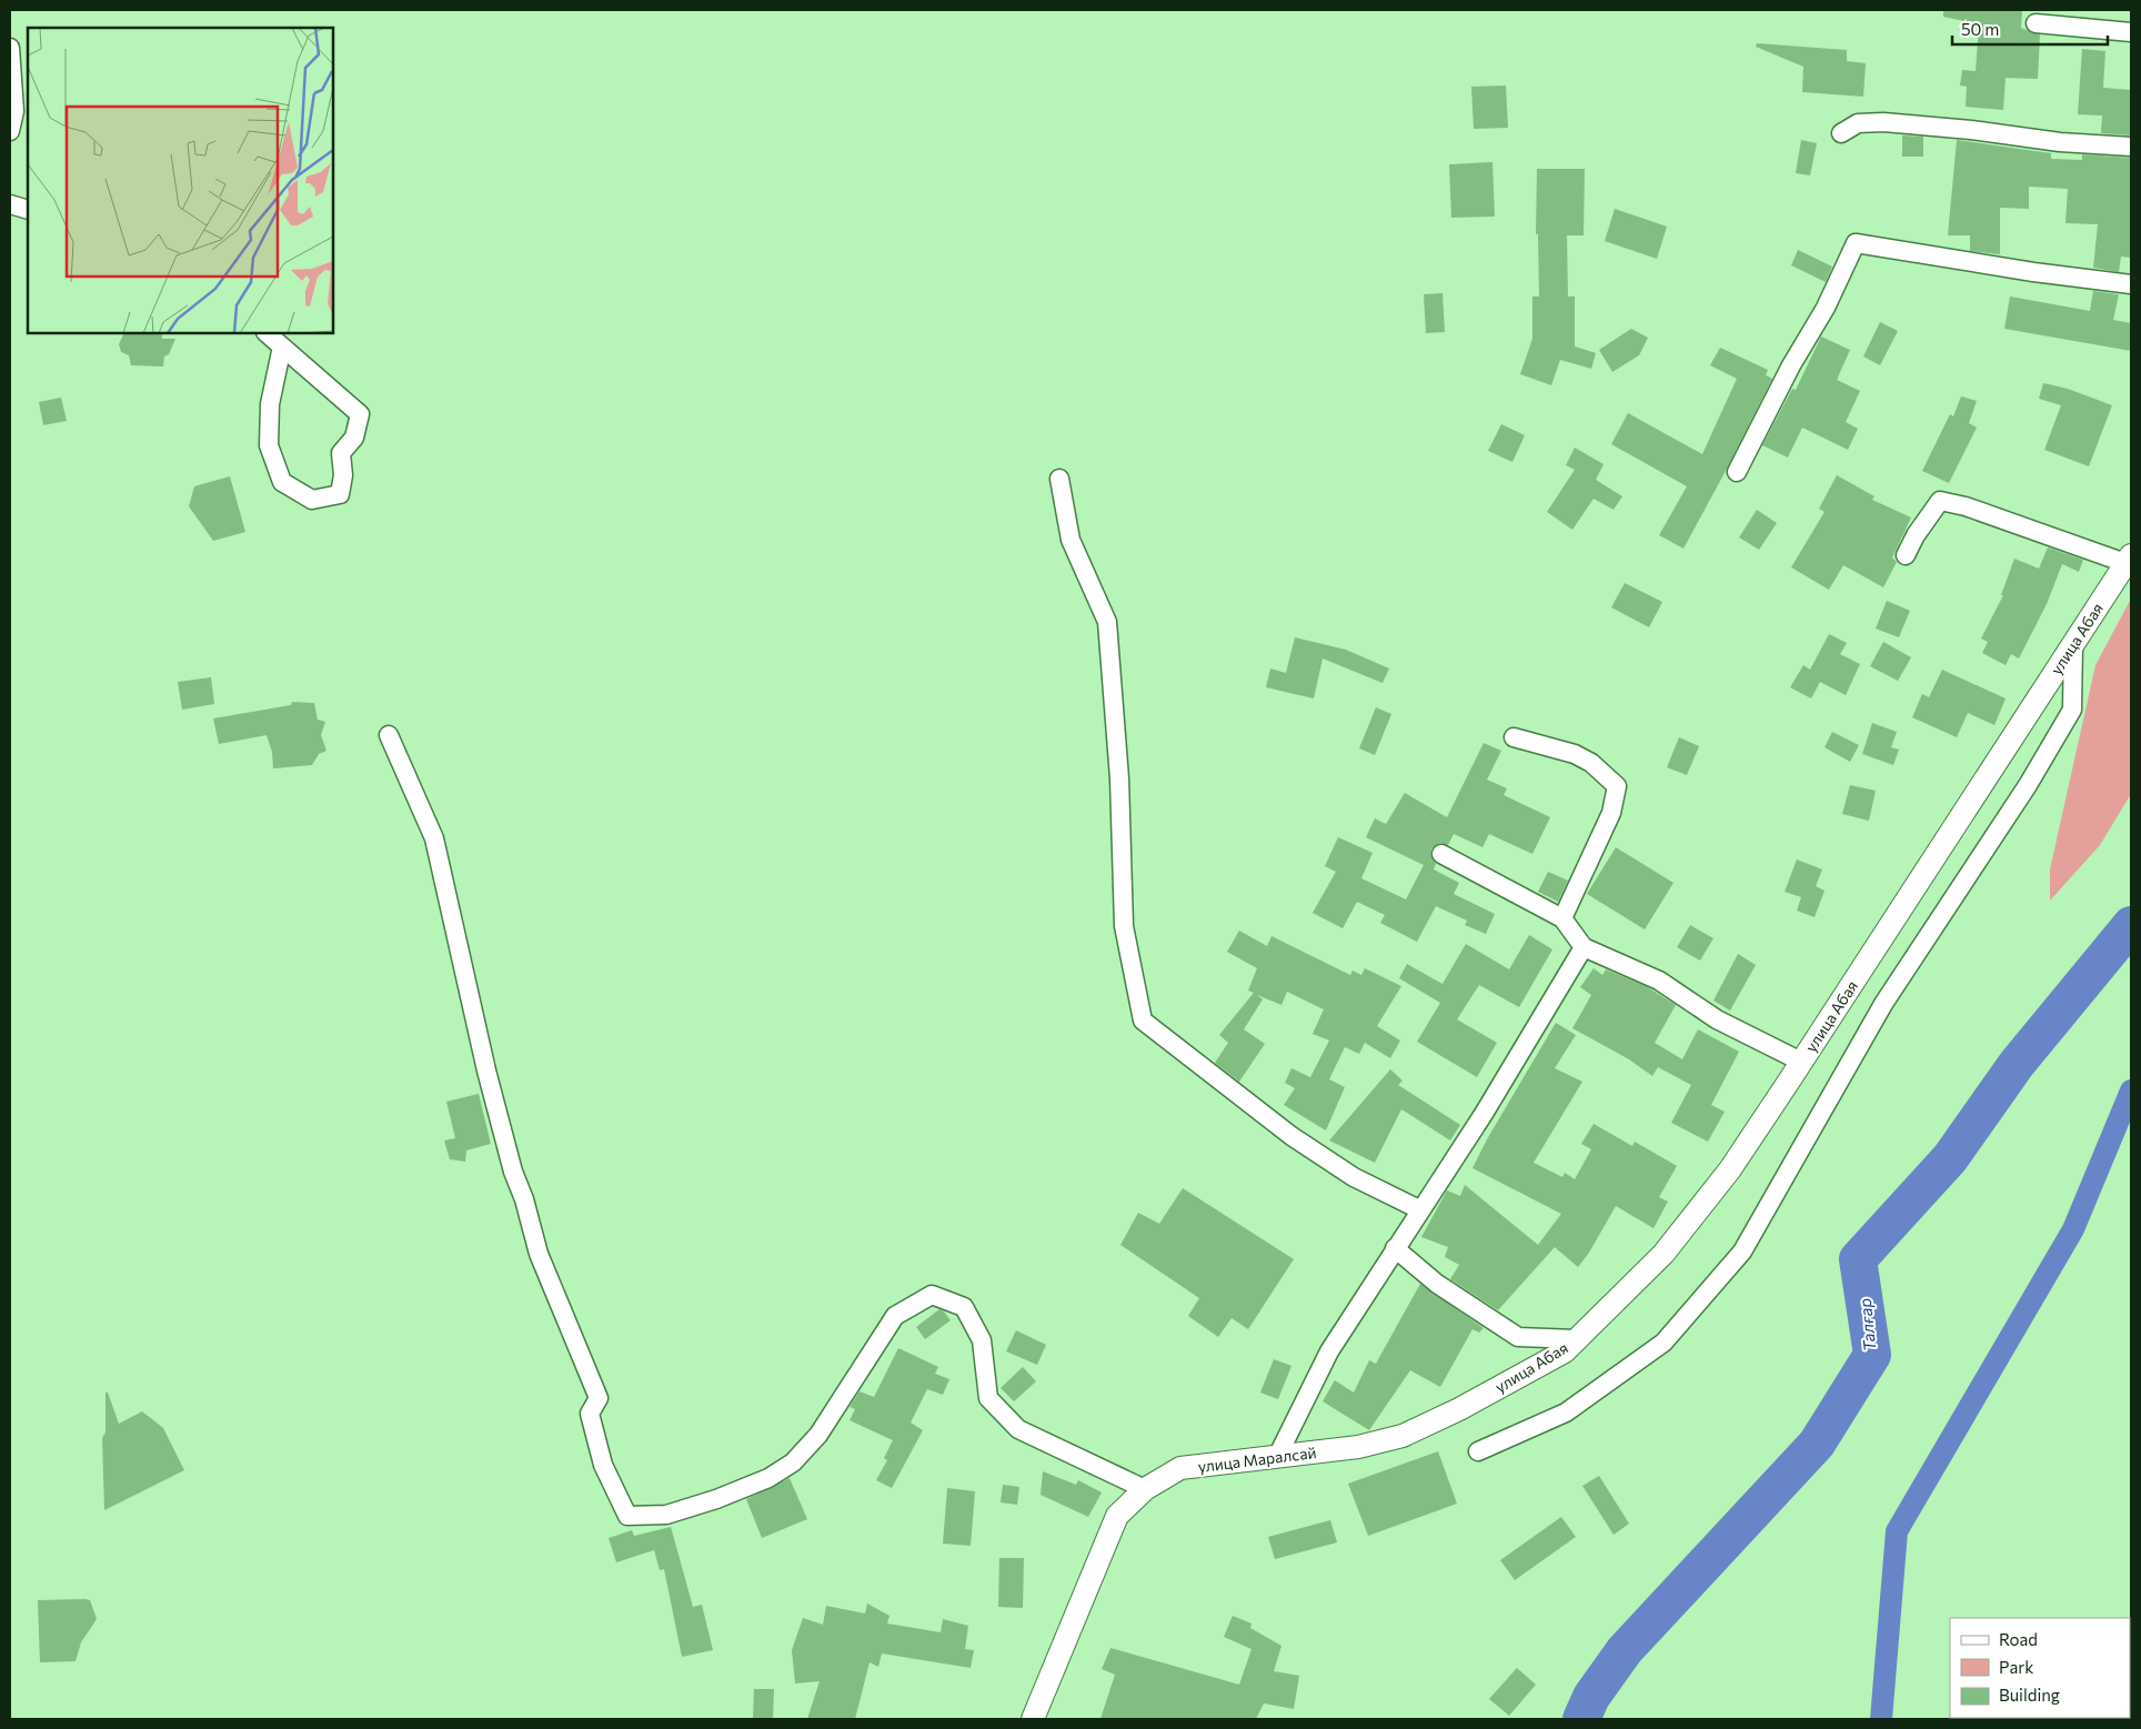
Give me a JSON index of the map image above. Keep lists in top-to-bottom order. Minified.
{"streets":{"street":["улица Абая","улица Маралсай"]},"crossings":[["улица Абая","улица Маралсай"]],"water":["Талғар"],"legend":["Road","Park","Building"],"scale_bar":"50 m"}
